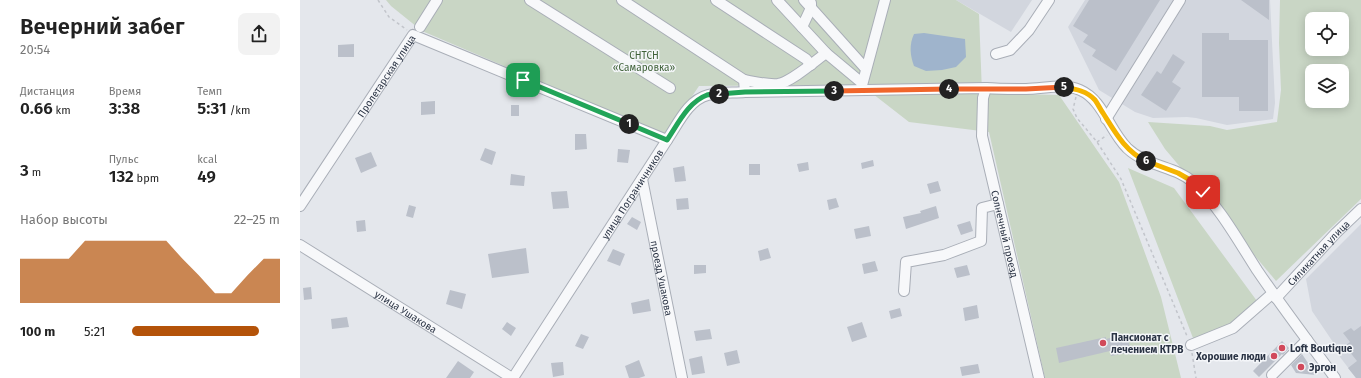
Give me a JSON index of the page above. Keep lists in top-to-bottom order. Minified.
{"streets":{"street":["Пролетарская улица","улица Пограничников","Солнечный проезд","Силикатная улица","проезд Ушакова","улица Ушакова"]},"crossings":[["Пролетарская улица","улица Пограничников"],["улица Пограничников","Солнечный проезд"],["улица Пограничников","Силикатная улица"],["улица Пограничников","проезд Ушакова"],["улица Пограничников","улица Ушакова"]],"parks":["СНТСН «Самаровка»"],"places":["Пансионат с лечением КТРВ","Loft Boutique","Хорошие люди","Эргон"],"page":{"heading":["Вечерний забег","20:54"],"stats":[["Дистанция","0.66 km"],["Время","3:38"],["Темп","5:31 /km"],["3 m"],["Пульс","132 bpm"],["kcal","49"]],"pins":["5","4","3","2","1","6"],"chart":["Набор высоты","22–25 m"],"list":[{"name":"100 m","note":"5:21"}]}}
